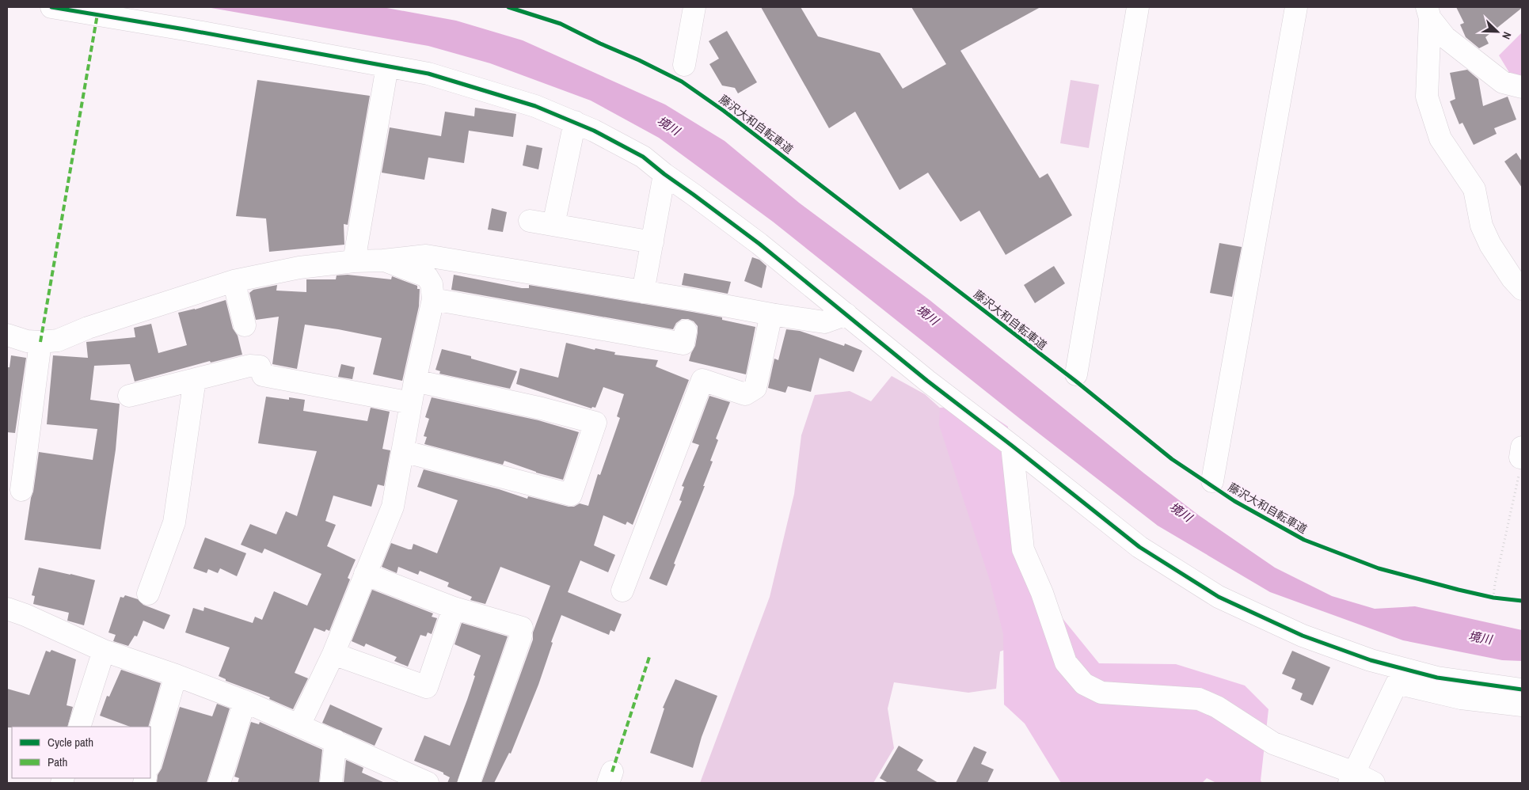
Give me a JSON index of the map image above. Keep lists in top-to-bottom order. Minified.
{"streets":{"cycle path":["藤沢大和自転車道"]},"water":["境川"],"legend":["Cycle path","Path"],"north":"bottom right"}
